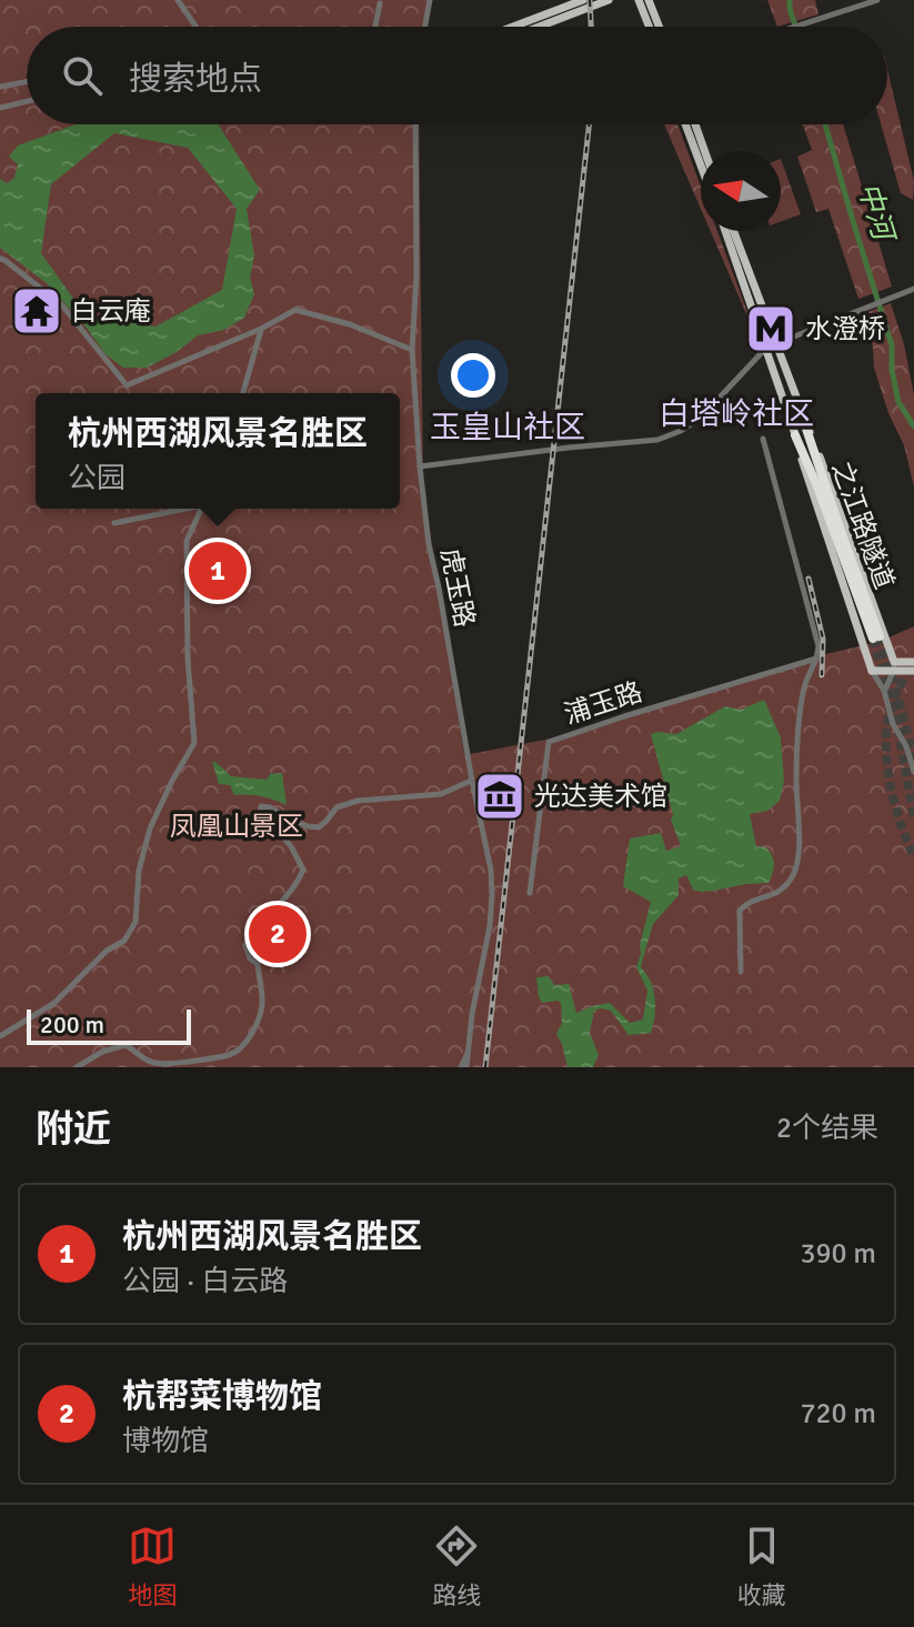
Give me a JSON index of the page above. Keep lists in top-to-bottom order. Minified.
{"streets":{"highway":["之江路隧道"],"street":["虎玉路","浦玉路"]},"districts":["白塔岭社区","玉皇山社区"],"water":["中河"],"parks":["凤凰山景区"],"places":{"temple":["白云庵"],"metro station":["水澄桥"],"museum":["光达美术馆"]},"scale_bar":"200 m","north":"left","page":{"search":"搜索地点","popup":["杭州西湖风景名胜区","公园"],"pins":["1","2"],"scale":"200 m","heading":["附近","2个结果"],"list":[{"mark":"1","name":"杭州西湖风景名胜区","note":"公园 · 白云路","value":"390 m"},{"mark":"2","name":"杭帮菜博物馆","note":"博物馆","value":"720 m"}],"nav":["地图","路线","收藏"]}}
